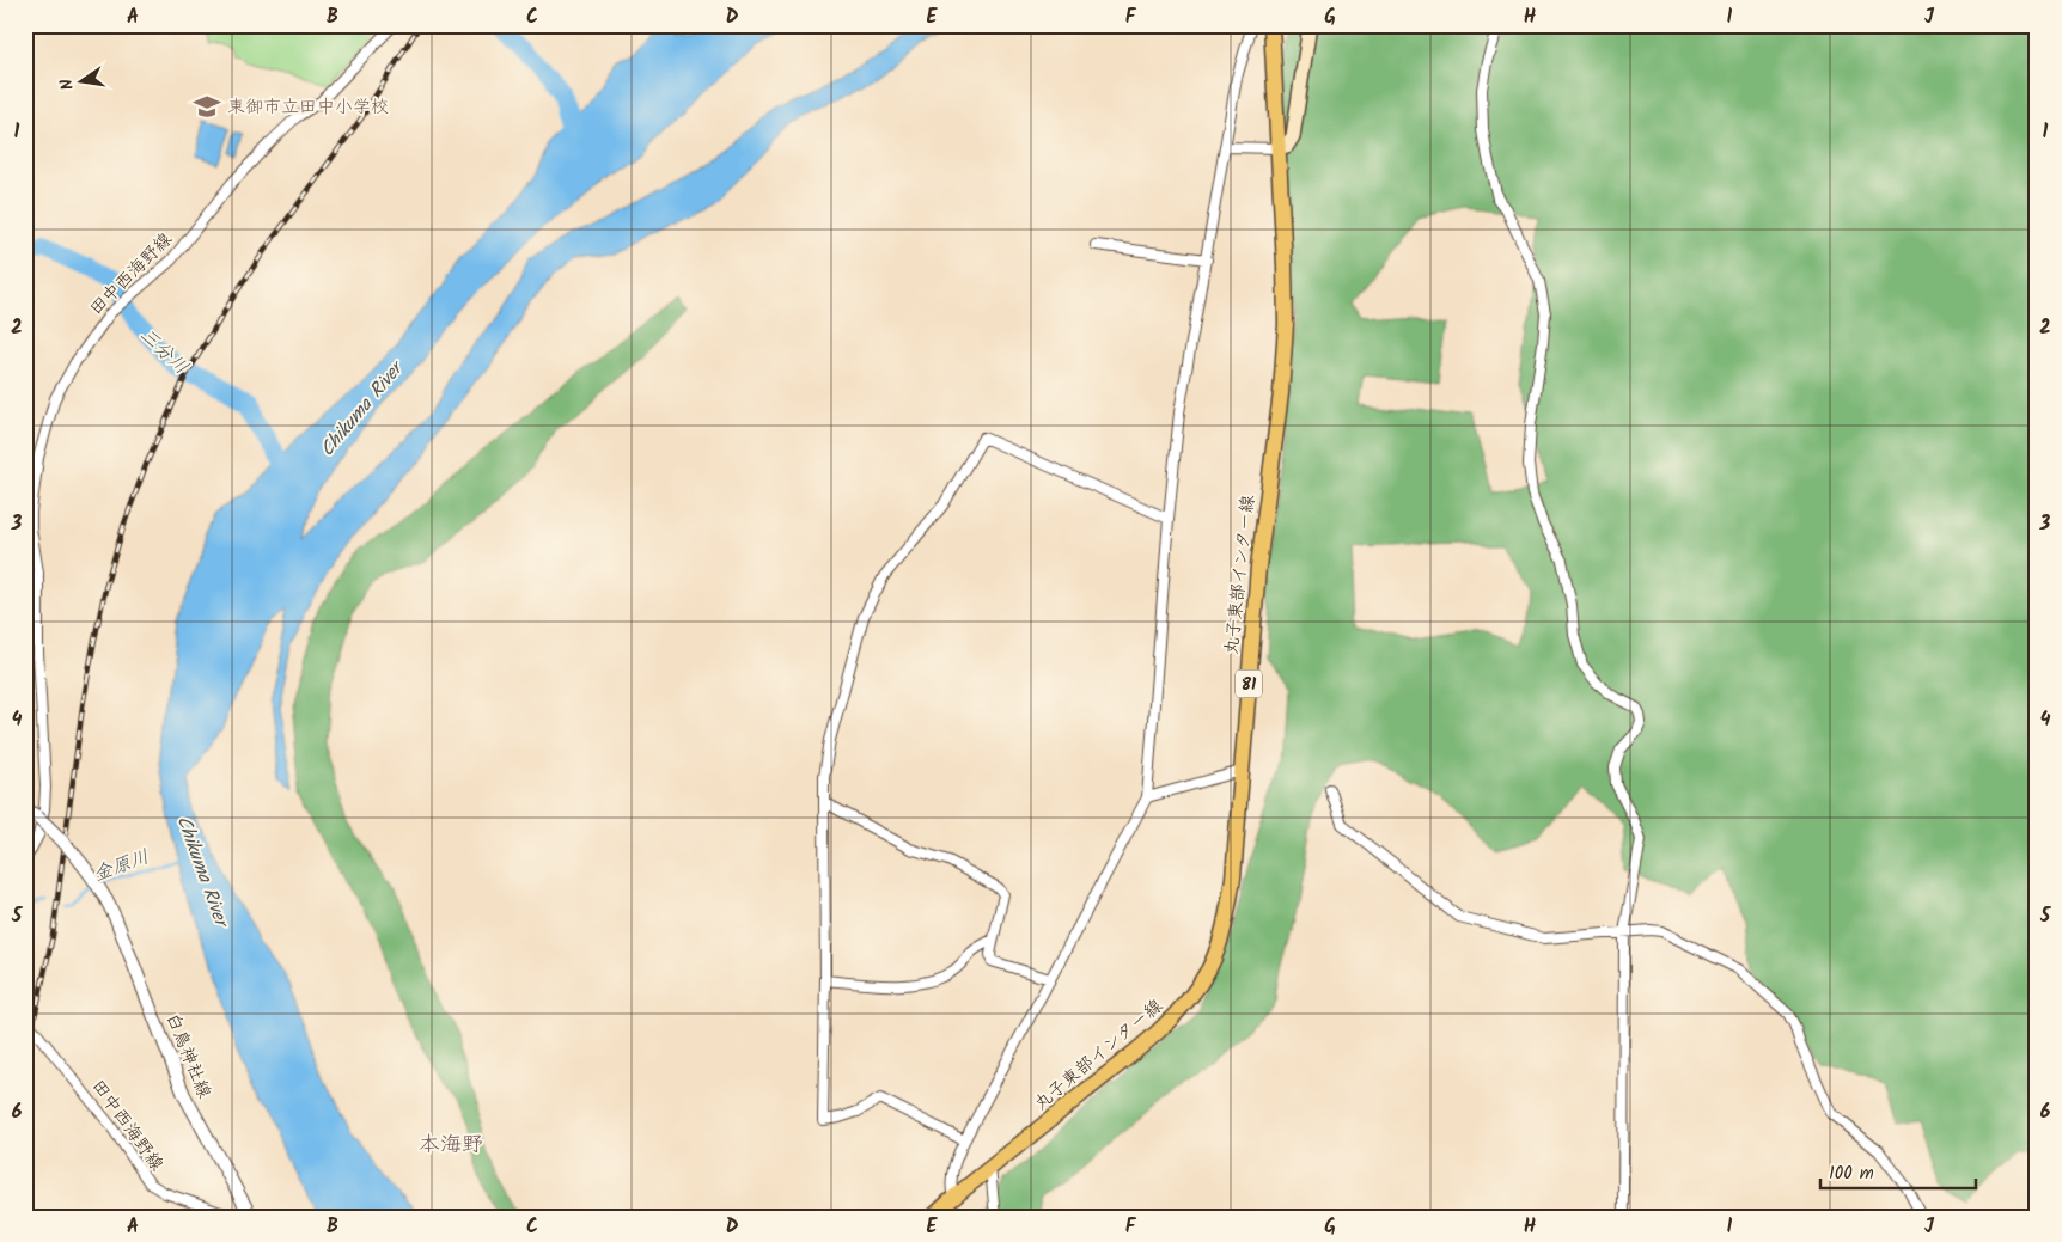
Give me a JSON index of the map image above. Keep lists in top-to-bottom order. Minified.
{"streets":{"main road":["丸子東部インター線","81"],"street":["田中西海野線","白鳥神社線"]},"districts":["本海野"],"water":["三分川","Chikuma River","金原川"],"places":{"school or university":["東御市立田中小学校"]},"scale_bar":"100 m","north":"left","grid":{"columns":["A","B","C","D","E","F","G","H","I","J"],"rows":["1","2","3","4","5","6"]}}
